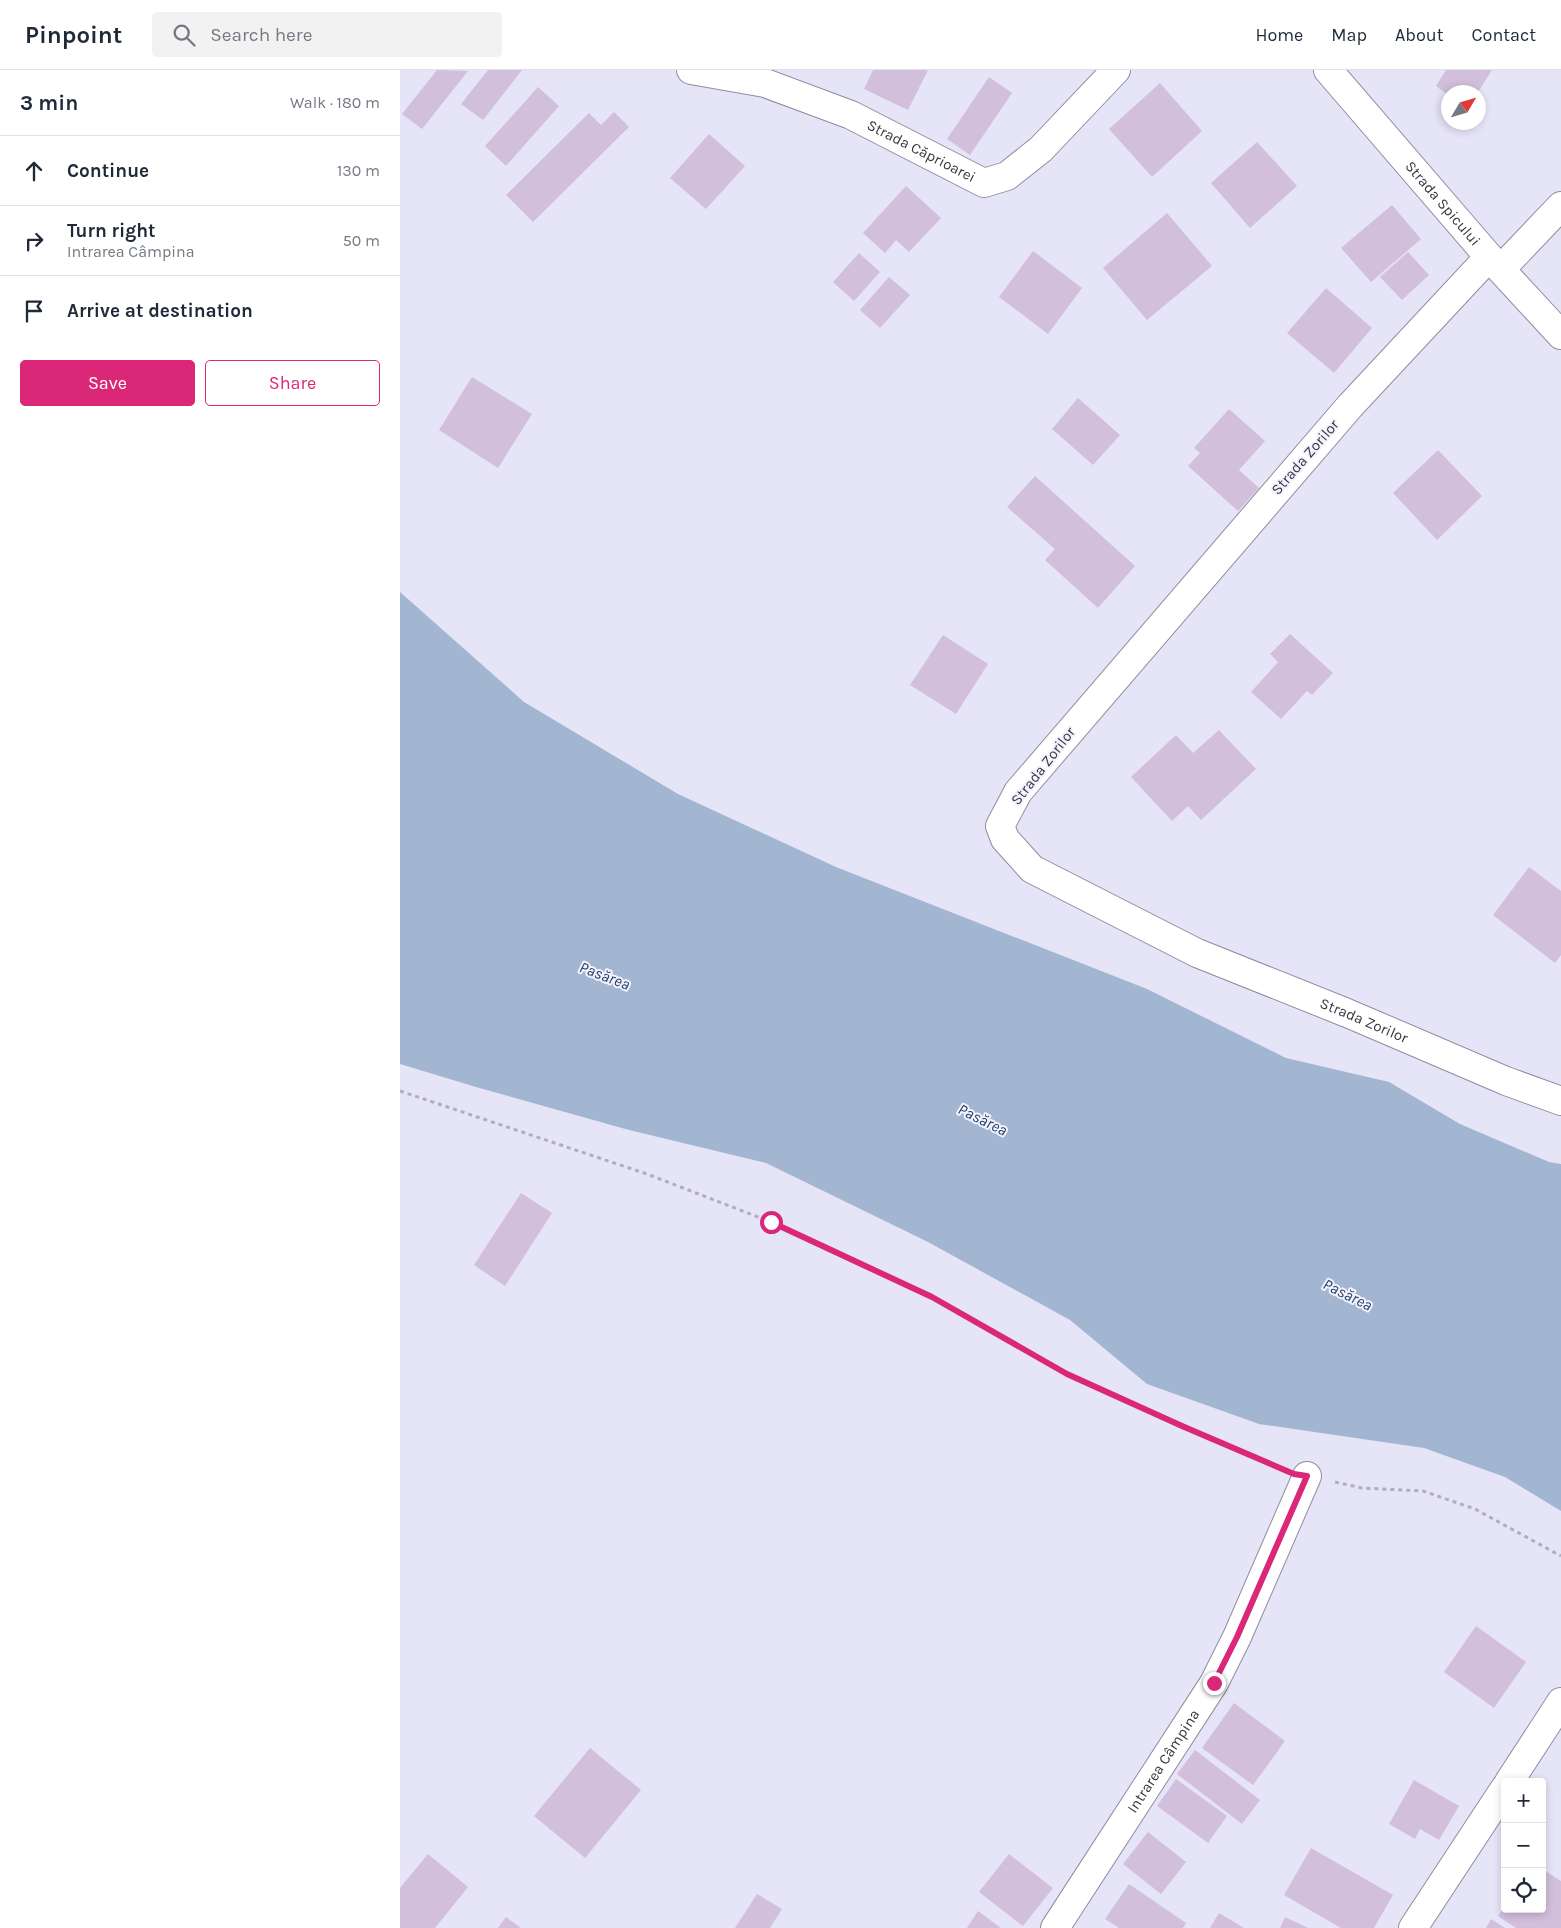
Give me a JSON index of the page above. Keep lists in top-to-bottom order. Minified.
{"streets":{"street":["Strada Căprioarei","Strada Spicului","Strada Zorilor","Intrarea Câmpina"]},"crossings":[["Strada Spicului","Strada Zorilor"]],"water":["Pasărea"],"north":"top right","page":{"header":"Pinpoint","search":"Search here","nav":["Home","Map","About","Contact"],"heading":["3 min","Walk · 180 m"],"list":[["Continue","130 m"],["Turn right","Intrarea Câmpina","50 m"],"Arrive at destination"],"buttons":["Save","Share"],"map_buttons":["+","−"]}}
